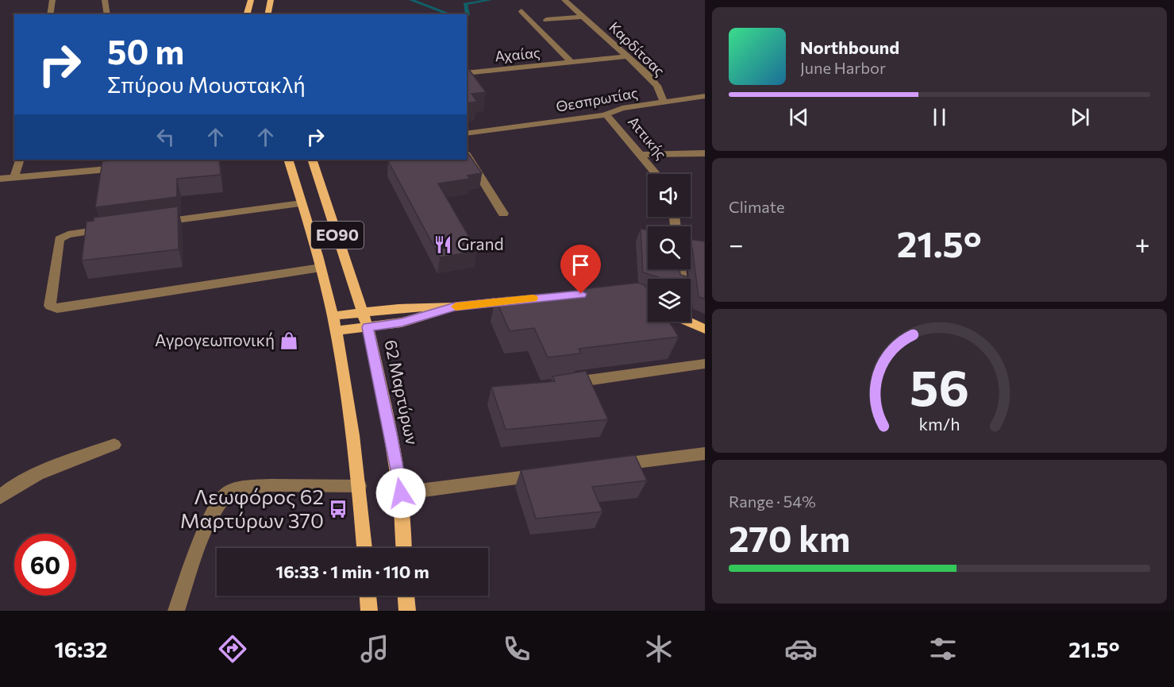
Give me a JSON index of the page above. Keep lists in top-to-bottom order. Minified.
{"streets":{"main road":["ΕΟ90","62 Μαρτύρων"],"street":["Καρδίτσας","Αχαίας","Θεσπρωτίας","Αττικής"]},"crossings":[["Καρδίτσας","Αχαίας"],["Καρδίτσας","Θεσπρωτίας"],["Θεσπρωτίας","Αττικής"]],"places":{"restaurant":["Grand"],"shop":["Αγρογεωπονική"],"bus stop":["Λεωφόρος 62 Μαρτύρων 370"]},"page":{"turn":["50 m","Σπύρου Μουστακλή"],"song":["Northbound","June Harbor"],"tile":["Climate",["Range · 54%","270 km"]],"heat":["−","21.5°","+"],"limit":"60","trip":"16:33 · 1 min · 110 m","tabs":["16:32","21.5°"],"gauge":["56","km/h"]}}
